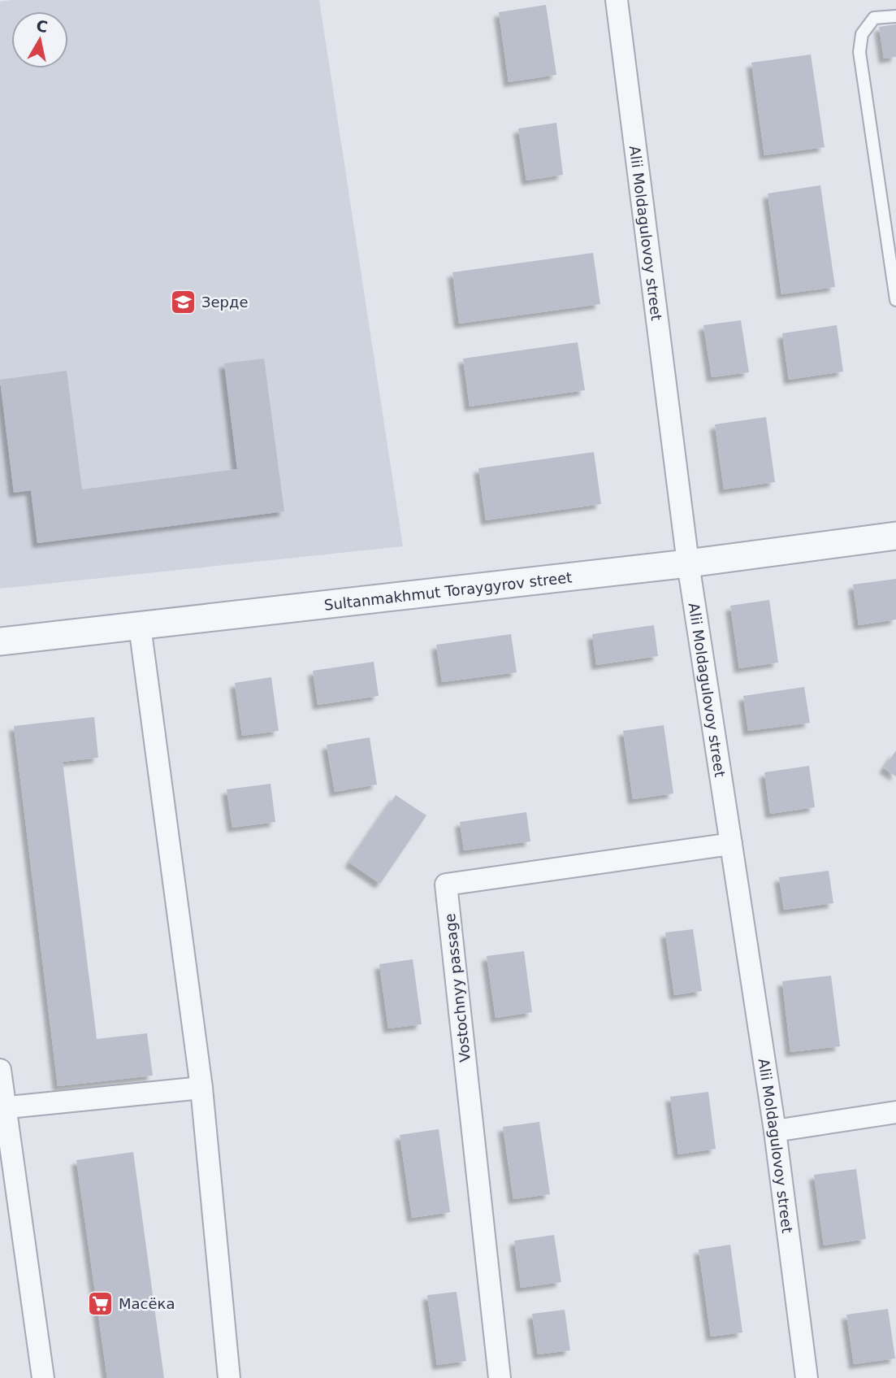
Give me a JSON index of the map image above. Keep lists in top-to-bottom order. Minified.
{"streets":{"street":["Alii Moldagulovoy street","Sultanmakhmut Toraygyrov street","Vostochnyy passage"]},"crossings":[["Alii Moldagulovoy street","Sultanmakhmut Toraygyrov street"],["Alii Moldagulovoy street","Vostochnyy passage"]],"places":{"school or university":["Зерде"],"supermarket":["Масёка"]},"north":"top"}
